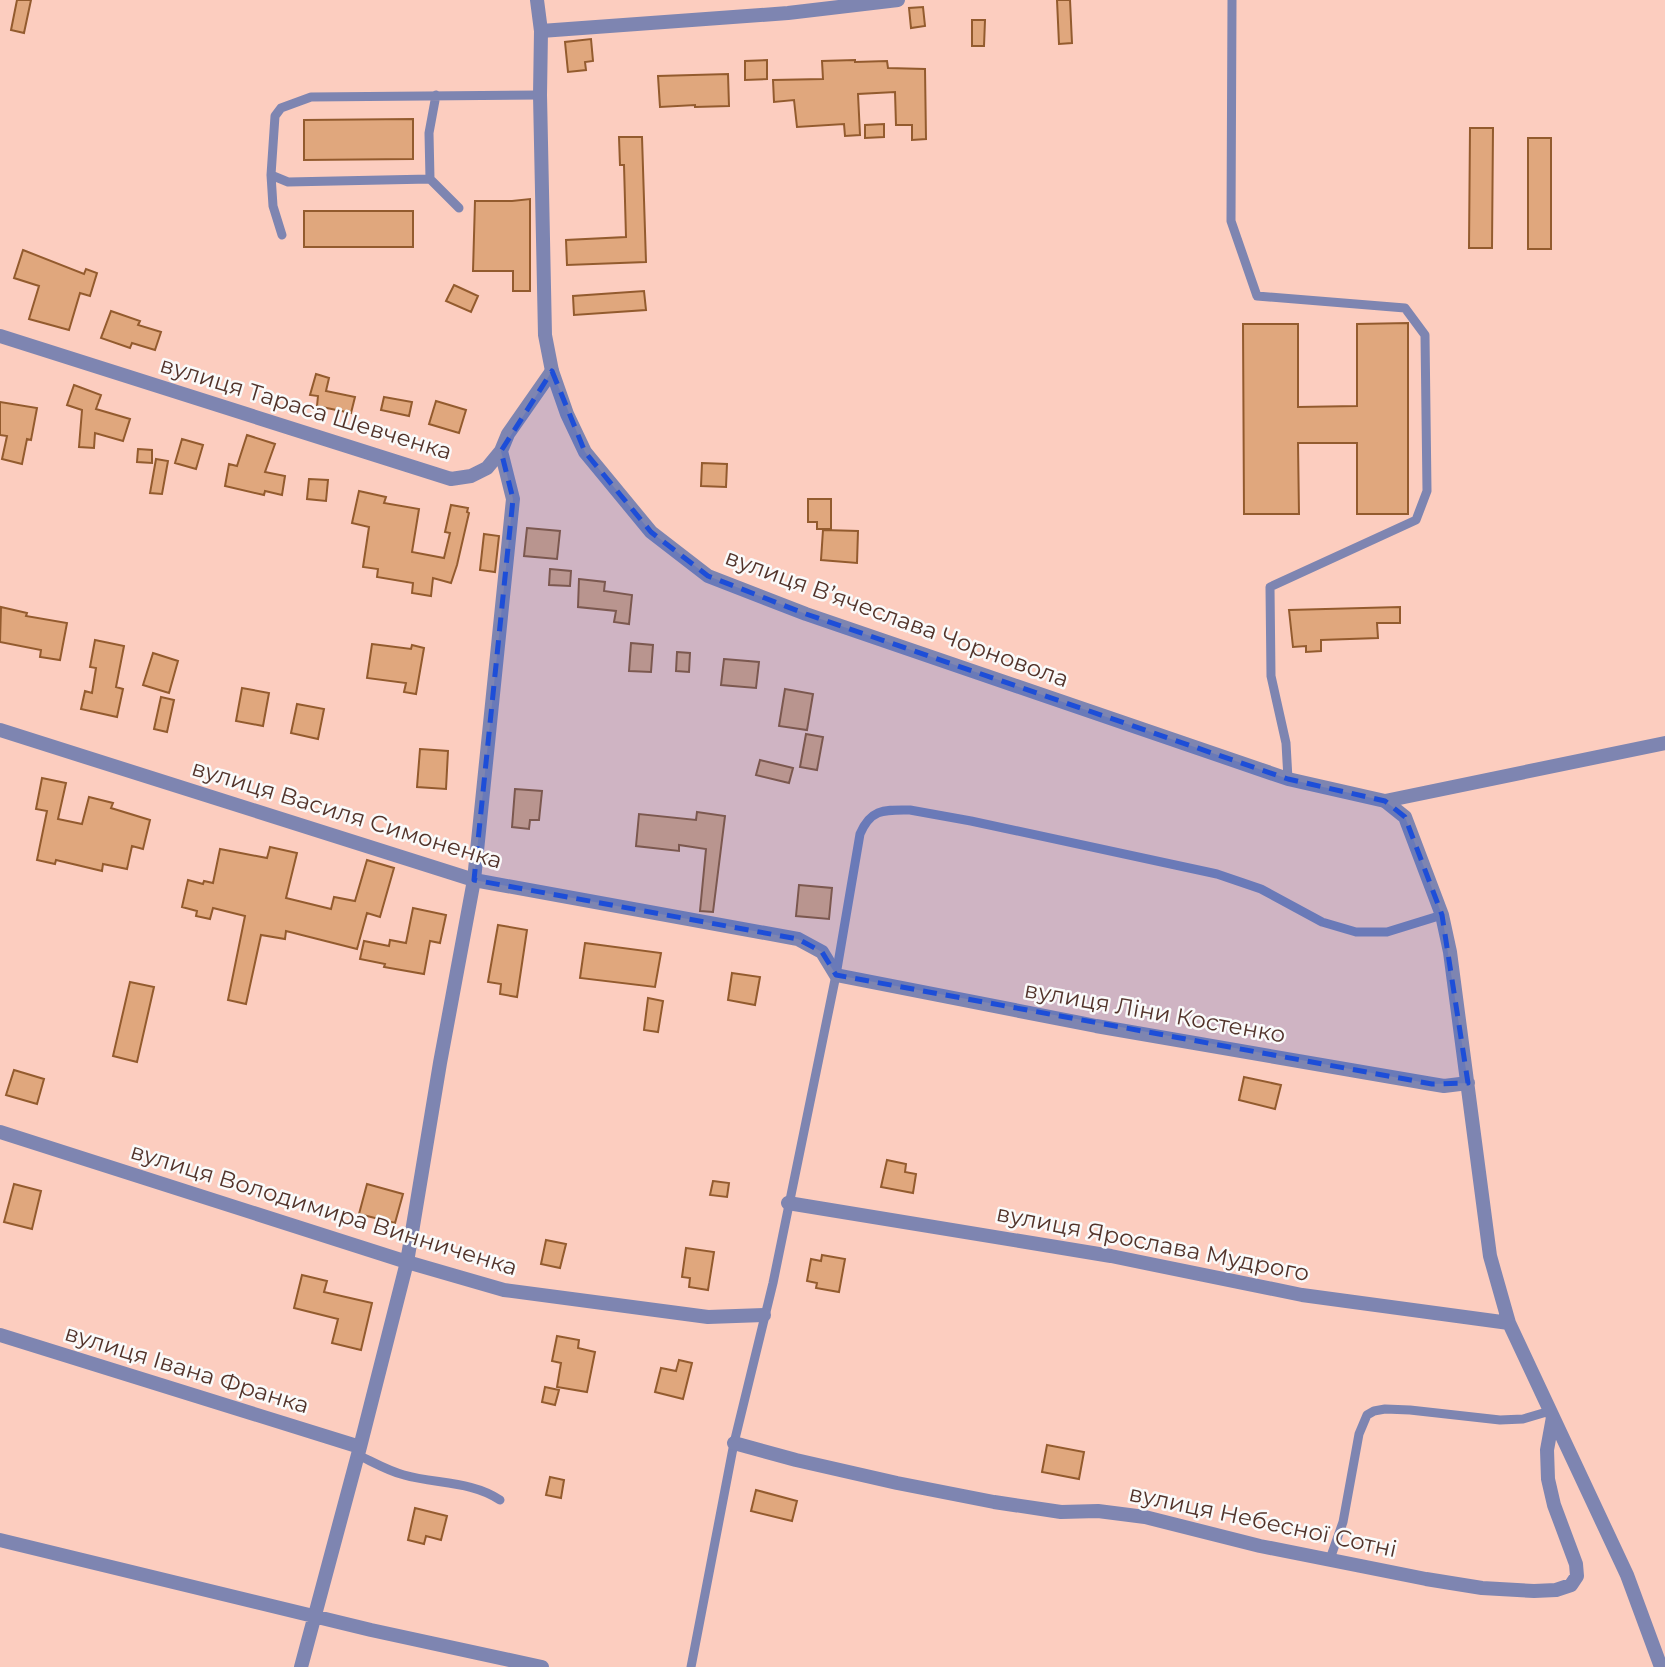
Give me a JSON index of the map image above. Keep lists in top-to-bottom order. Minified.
{"streets":{"street":["вулиця Тараса Шевченка","вулиця Вʼячеслава Чорновола","вулиця Василя Симоненка","вулиця Ліни Костенко","вулиця Володимира Винниченка","вулиця Ярослава Мудрого","вулиця Івана Франка","вулиця Небесної Сотні"]},"crossings":[["вулиця Тараса Шевченка","вулиця Вʼячеслава Чорновола"],["вулиця Василя Симоненка","вулиця Ліни Костенко"]]}
